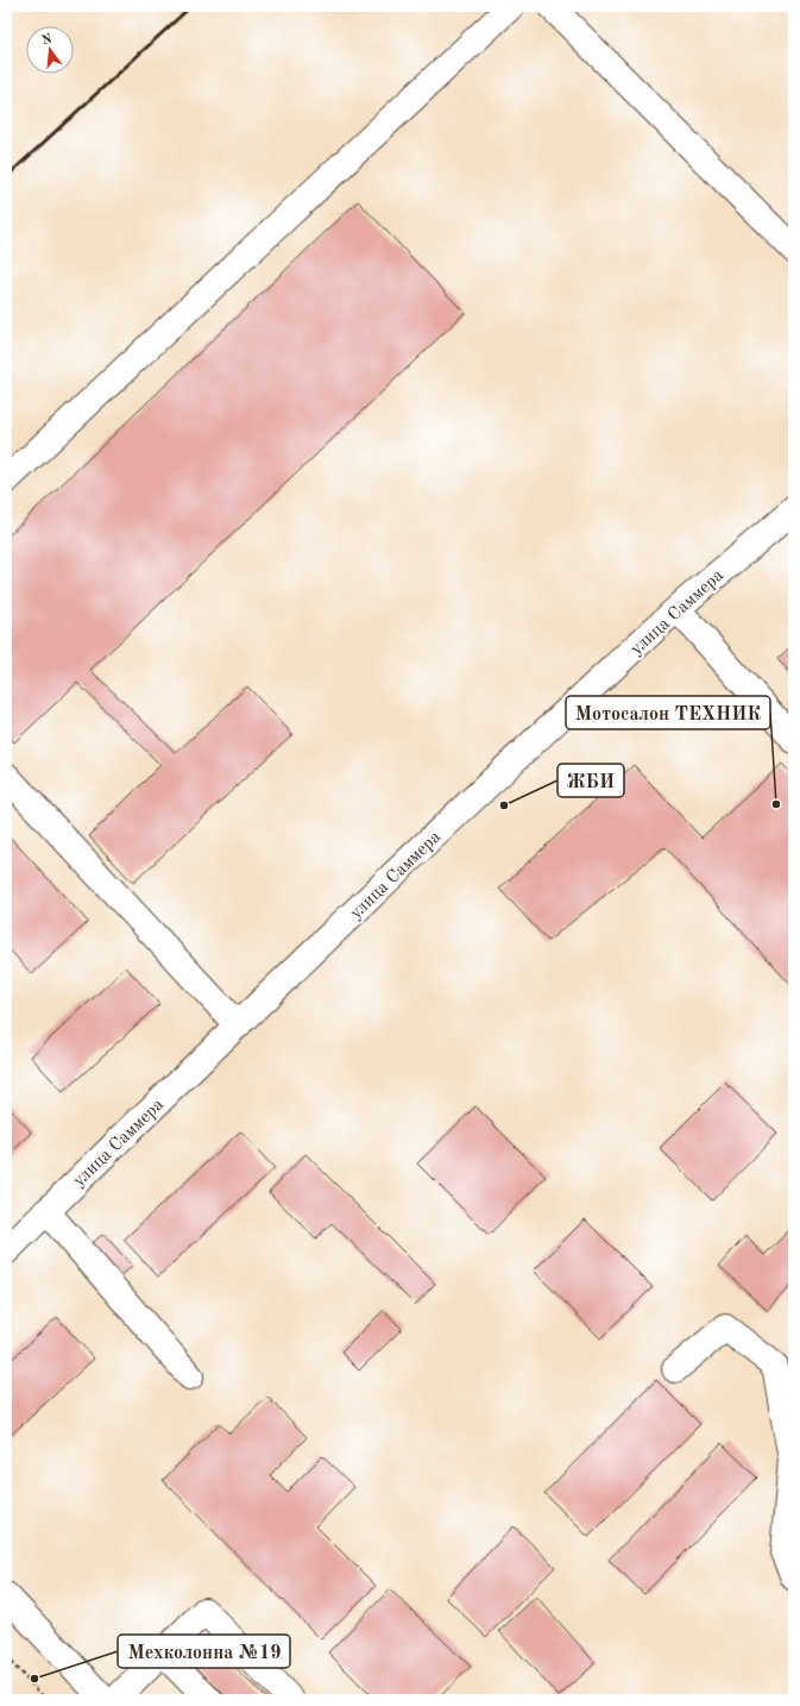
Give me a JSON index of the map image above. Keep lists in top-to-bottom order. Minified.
{"streets":{"street":["улица Саммера"]},"places":["Мотосалон ТЕХНИК","ЖБИ","Мехколонна №19"],"north":"top"}
